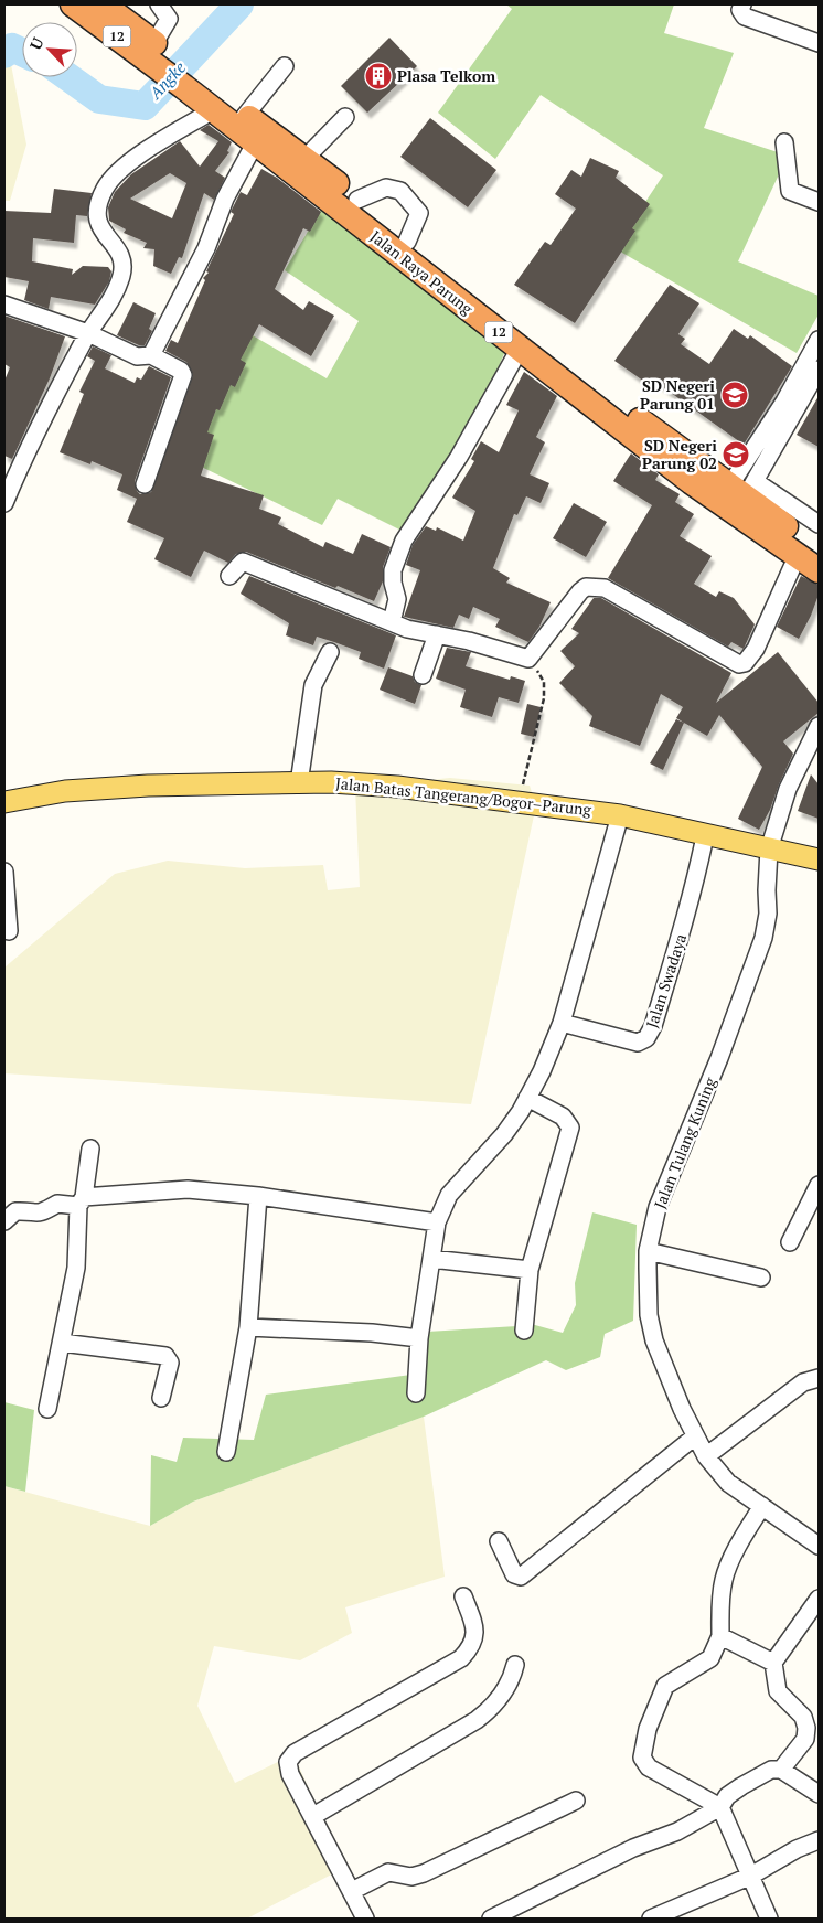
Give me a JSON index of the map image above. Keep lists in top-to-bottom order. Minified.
{"streets":{"highway":["12","Jalan Raya Parung"],"main road":["Jalan Batas Tangerang/Bogor–Parung"],"street":["Jalan Swadaya","Jalan Tulang Kuning"]},"crossings":[["12","Jalan Raya Parung"],["Jalan Batas Tangerang/Bogor–Parung","Jalan Swadaya"],["Jalan Batas Tangerang/Bogor–Parung","Jalan Tulang Kuning"]],"water":["Angke"],"places":{"building":["Plasa Telkom"],"school or university":["SD Negeri Parung 01","SD Negeri Parung 02"]},"north":"top left"}
